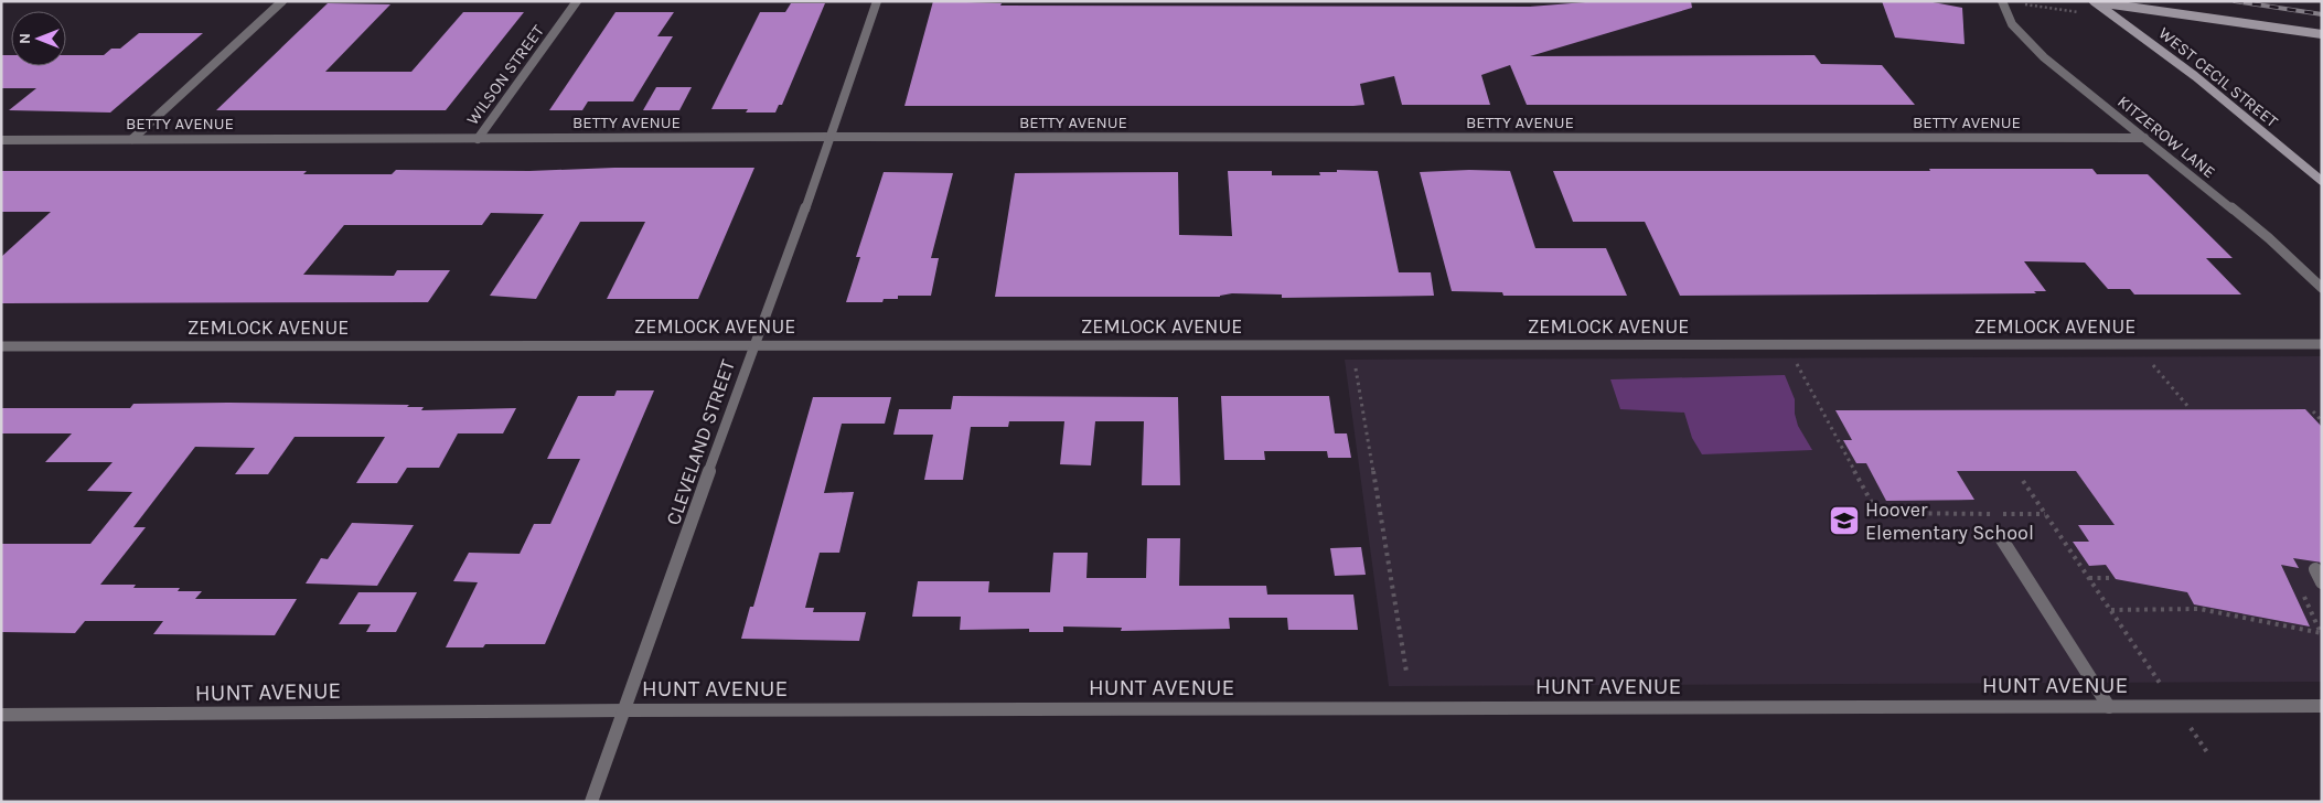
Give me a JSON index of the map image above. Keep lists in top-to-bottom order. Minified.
{"streets":{"main road":["WEST CECIL STREET"],"street":["WILSON STREET","BETTY AVENUE","KITZEROW LANE","ZEMLOCK AVENUE","CLEVELAND STREET","HUNT AVENUE"]},"crossings":[["WILSON STREET","BETTY AVENUE"],["BETTY AVENUE","KITZEROW LANE"],["BETTY AVENUE","CLEVELAND STREET"],["ZEMLOCK AVENUE","CLEVELAND STREET"],["CLEVELAND STREET","HUNT AVENUE"]],"places":{"school or university":["Hoover Elementary School"]},"north":"left"}
